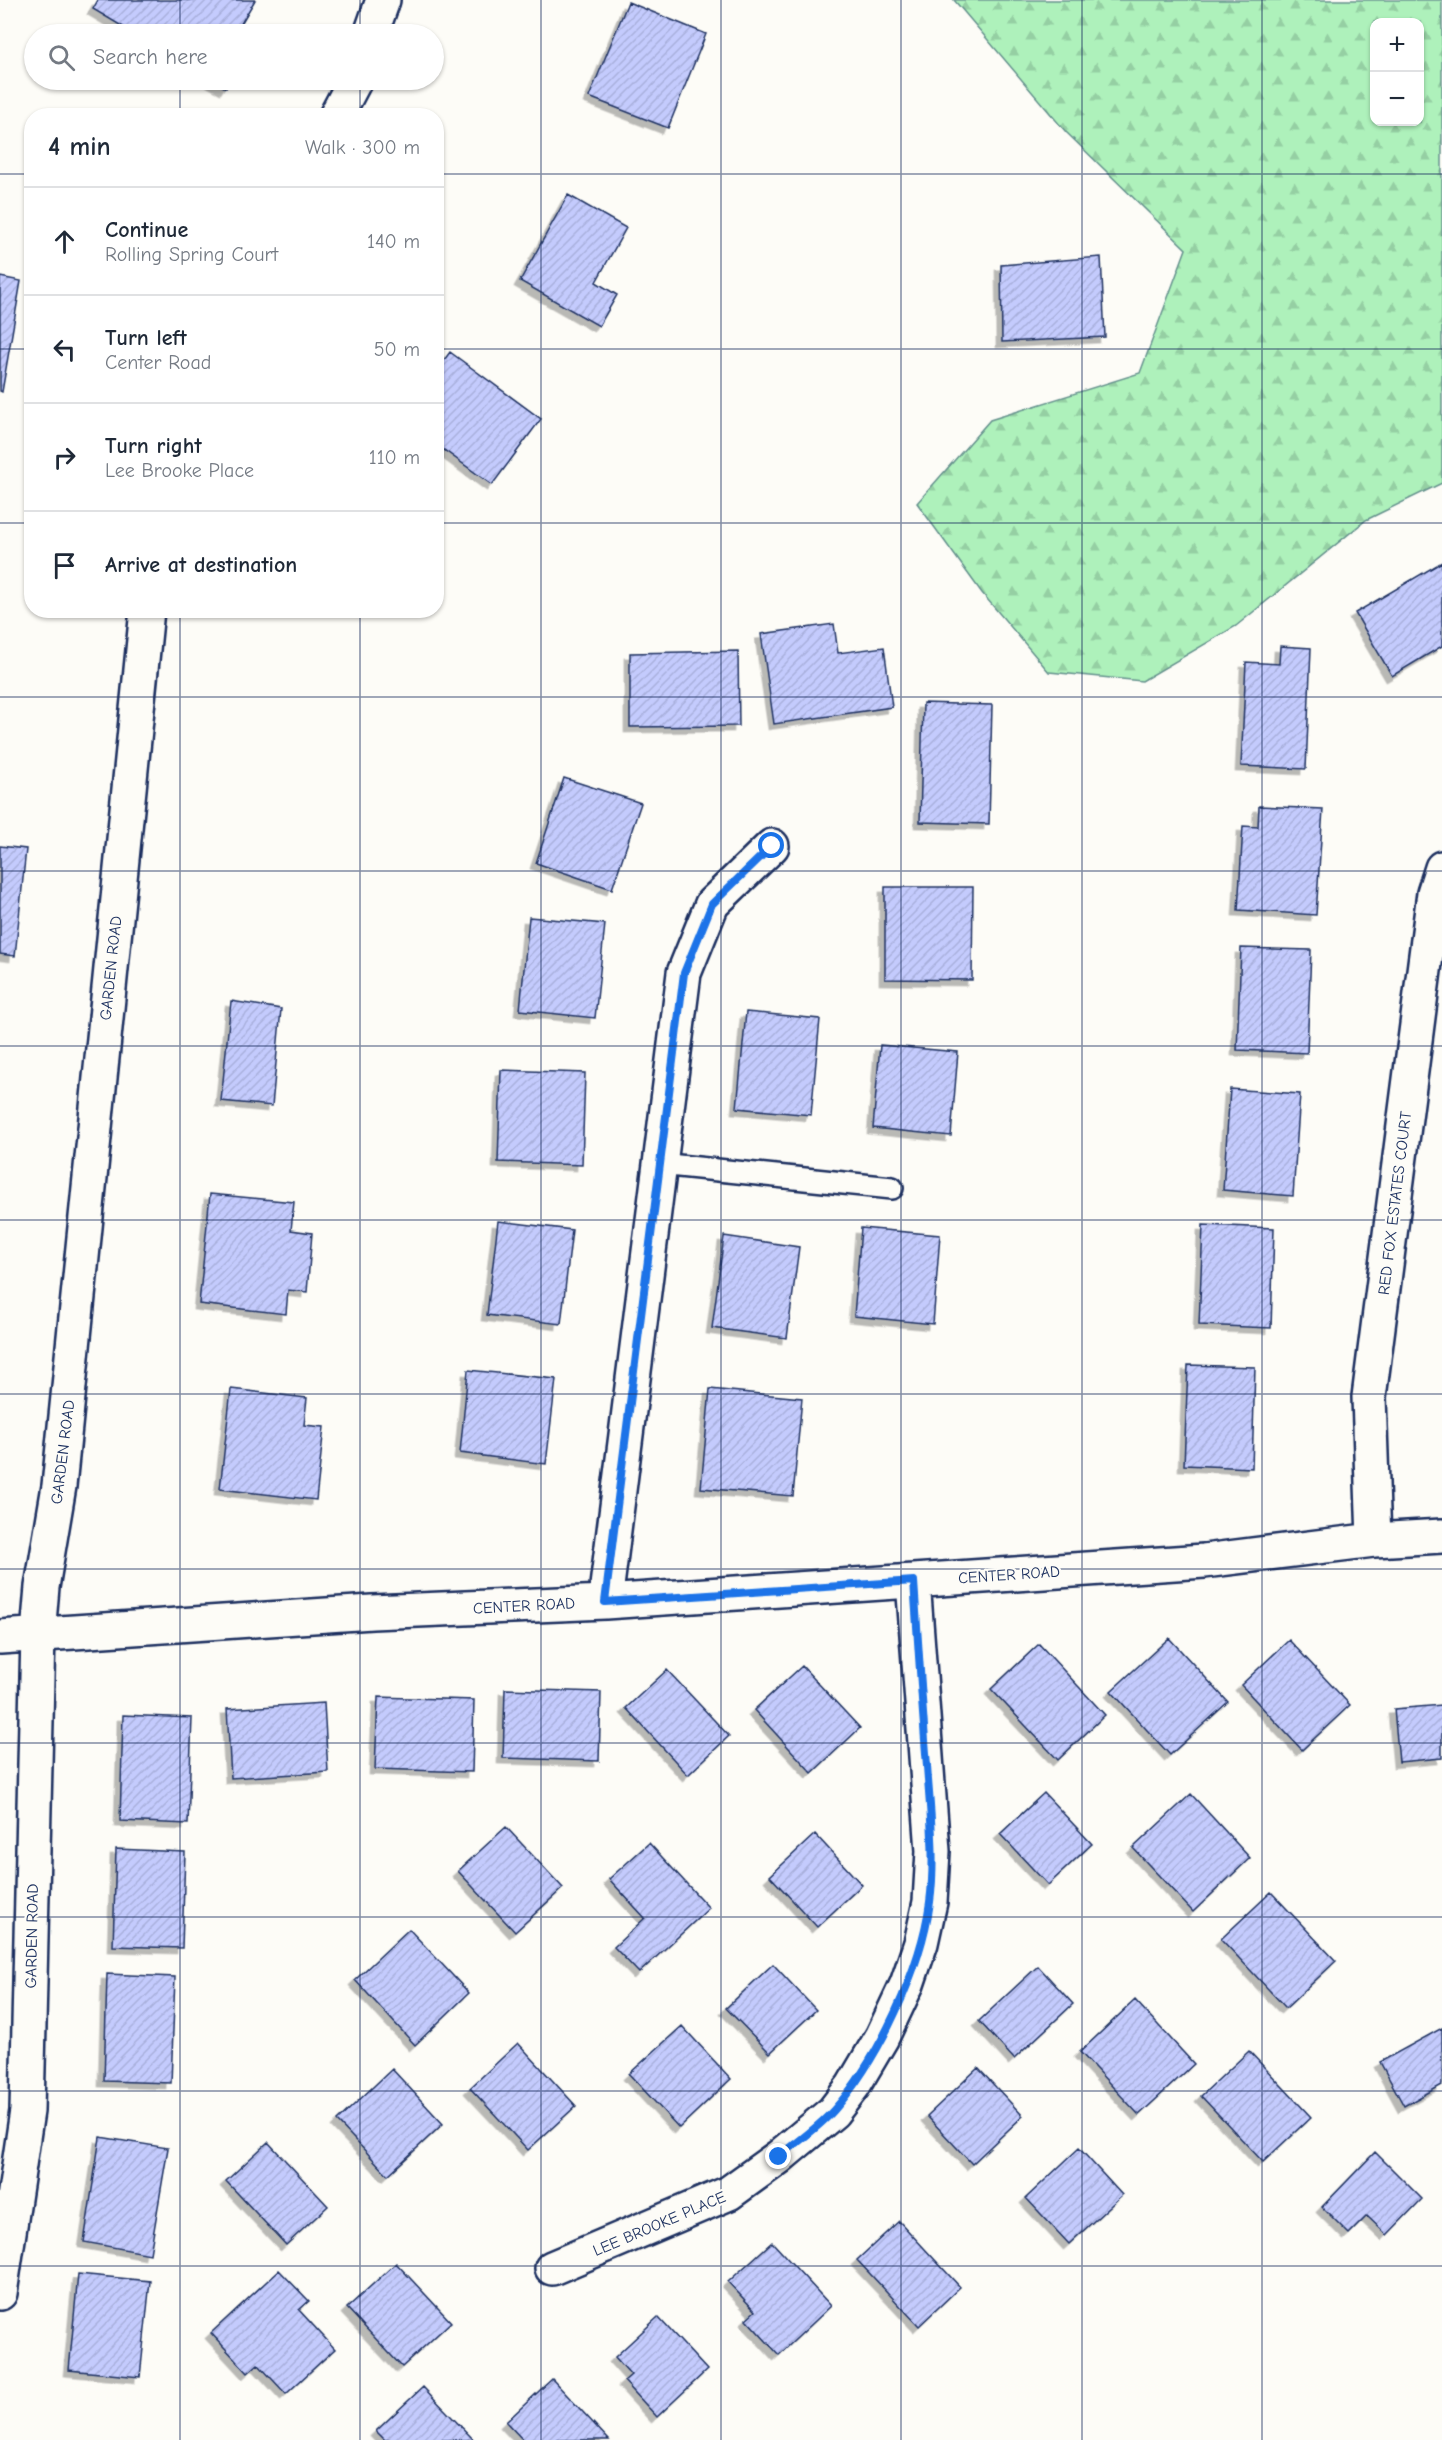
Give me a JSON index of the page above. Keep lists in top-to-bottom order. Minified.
{"streets":{"street":["GARDEN ROAD","RED FOX ESTATES COURT","CENTER ROAD","LEE BROOKE PLACE"]},"crossings":[["GARDEN ROAD","CENTER ROAD"],["RED FOX ESTATES COURT","CENTER ROAD"],["CENTER ROAD","LEE BROOKE PLACE"]],"page":{"map_buttons":["+","−"],"search":"Search here","heading":["4 min","Walk · 300 m"],"list":[["Continue","Rolling Spring Court","140 m"],["Turn left","Center Road","50 m"],["Turn right","Lee Brooke Place","110 m"],"Arrive at destination"]}}
